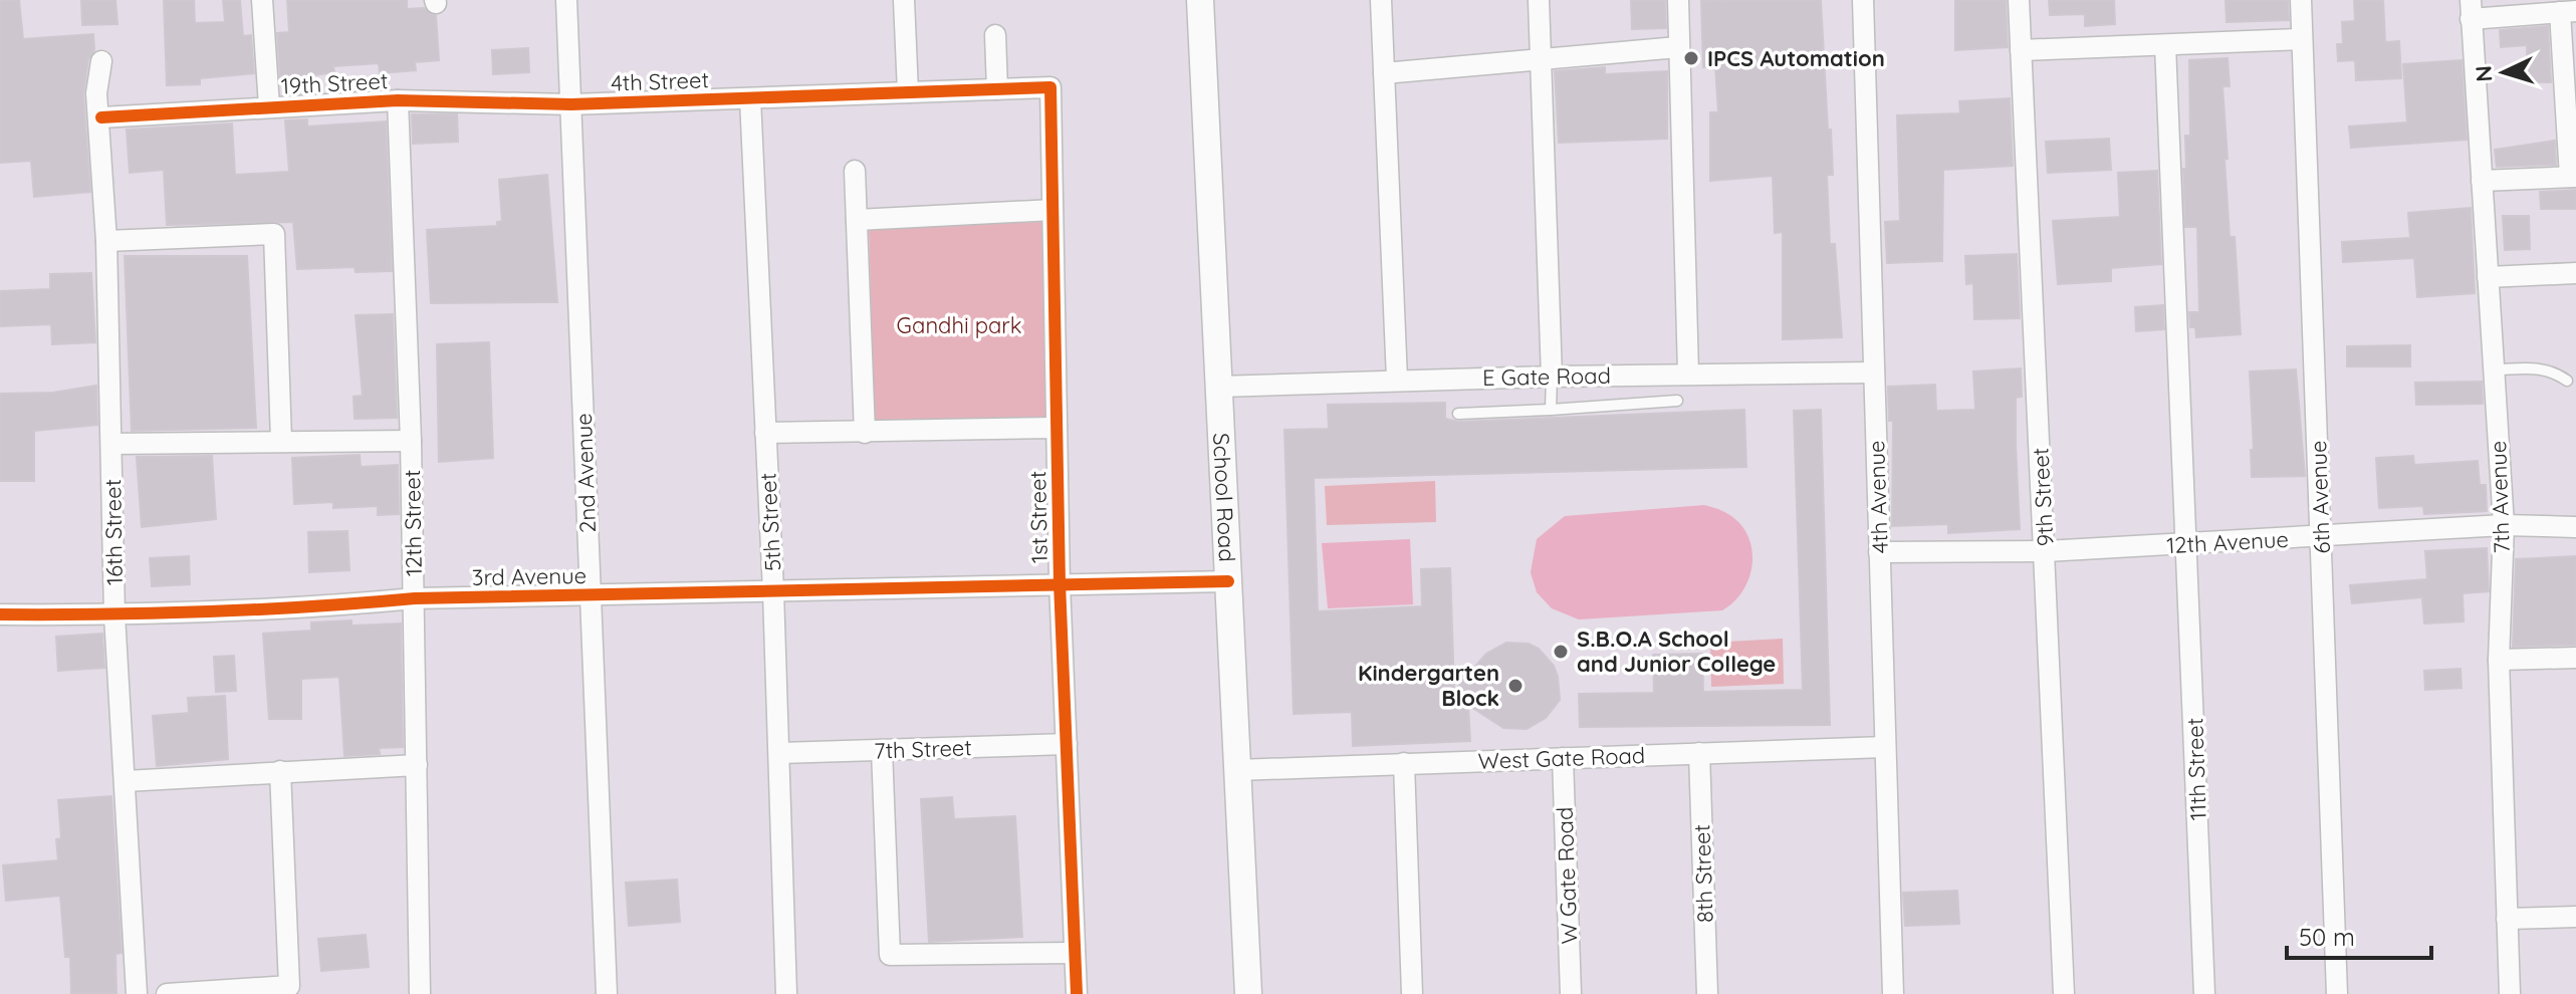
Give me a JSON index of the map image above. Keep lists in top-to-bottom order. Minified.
{"streets":{"street":["4th Street","19th Street","E Gate Road","2nd Avenue","School Road","4th Avenue","9th Street","6th Avenue","7th Avenue","1st Street","5th Street","12th Street","16th Street","12th Avenue","3rd Avenue","7th Street","West Gate Road","11th Street","8th Street","W Gate Road"]},"crossings":[["4th Street","19th Street"],["4th Street","2nd Avenue"],["4th Street","5th Street"],["19th Street","2nd Avenue"],["19th Street","12th Street"],["19th Street","16th Street"],["E Gate Road","School Road"],["E Gate Road","4th Avenue"],["2nd Avenue","3rd Avenue"],["School Road","3rd Avenue"],["School Road","West Gate Road"],["4th Avenue","12th Avenue"],["4th Avenue","West Gate Road"],["9th Street","12th Avenue"],["6th Avenue","12th Avenue"],["7th Avenue","12th Avenue"],["1st Street","3rd Avenue"],["1st Street","7th Street"],["5th Street","3rd Avenue"],["5th Street","7th Street"],["12th Street","3rd Avenue"],["16th Street","3rd Avenue"],["12th Avenue","11th Street"],["West Gate Road","8th Street"],["West Gate Road","W Gate Road"]],"parks":["Gandhi park"],"places":["IPCS Automation","S.B.O.A School and Junior College","Kindergarten Block"],"scale_bar":"50 m","north":"left"}
